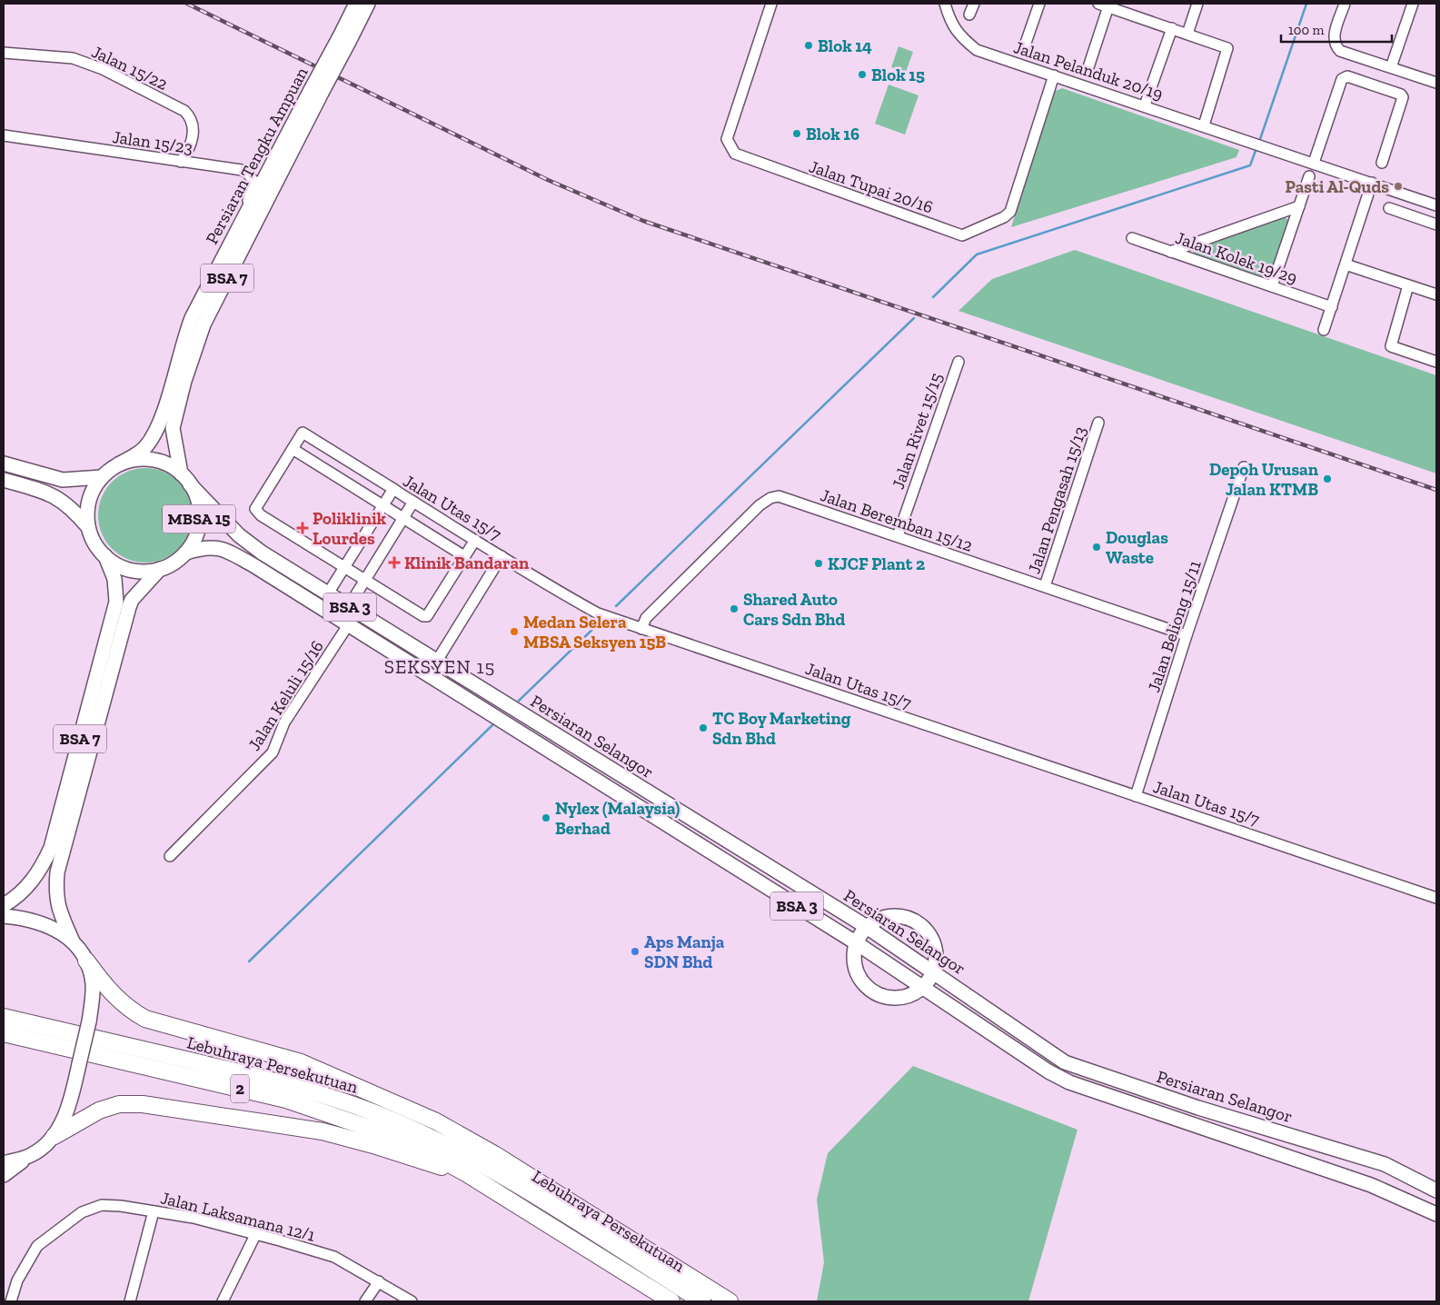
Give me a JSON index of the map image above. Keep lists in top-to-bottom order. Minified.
{"streets":{"highway":["Lebuhraya Persekutuan","2"],"main road":["Persiaran Tengku Ampuan","BSA 7","MBSA 15","BSA 3","Persiaran Selangor"],"street":["Jalan 15/22","Jalan Pelanduk 20/19","Jalan 15/23","Jalan Tupai 20/16","Jalan Kolek 19/29","Jalan Rivet 15/15","Jalan Pengasah 15/13","Jalan Utas 15/7","Jalan Beremban 15/12","Jalan Beliong 15/11","Jalan Keluli 15/16","Jalan Laksamana 12/1"]},"crossings":[["Jalan 15/22","Jalan 15/23"],["Jalan Pelanduk 20/19","Jalan Tupai 20/16"],["Jalan 15/23","Persiaran Tengku Ampuan"],["Persiaran Tengku Ampuan","BSA 7"],["Persiaran Tengku Ampuan","MBSA 15"],["Persiaran Tengku Ampuan","Persiaran Selangor"],["BSA 7","MBSA 15"],["BSA 7","Persiaran Selangor"],["Jalan Rivet 15/15","Jalan Beremban 15/12"],["Jalan Pengasah 15/13","Jalan Beremban 15/12"],["Jalan Utas 15/7","Jalan Beremban 15/12"],["Jalan Utas 15/7","Jalan Beliong 15/11"],["MBSA 15","Persiaran Selangor"],["Jalan Beremban 15/12","Jalan Beliong 15/11"],["Jalan Keluli 15/16","Persiaran Selangor"]],"districts":["SEKSYEN 15"],"places":{"other":["Blok 14","Blok 15","Blok 16","Pasti Al-Quds","Depoh Urusan Jalan KTMB","Douglas Waste","KJCF Plant 2","Shared Auto Cars Sdn Bhd","Medan Selera MBSA Seksyen 15B","TC Boy Marketing Sdn Bhd","Nylex (Malaysia) Berhad","Aps Manja SDN Bhd"],"health":["Poliklinik Lourdes","Klinik Bandaran"]},"scale_bar":"100 m"}
